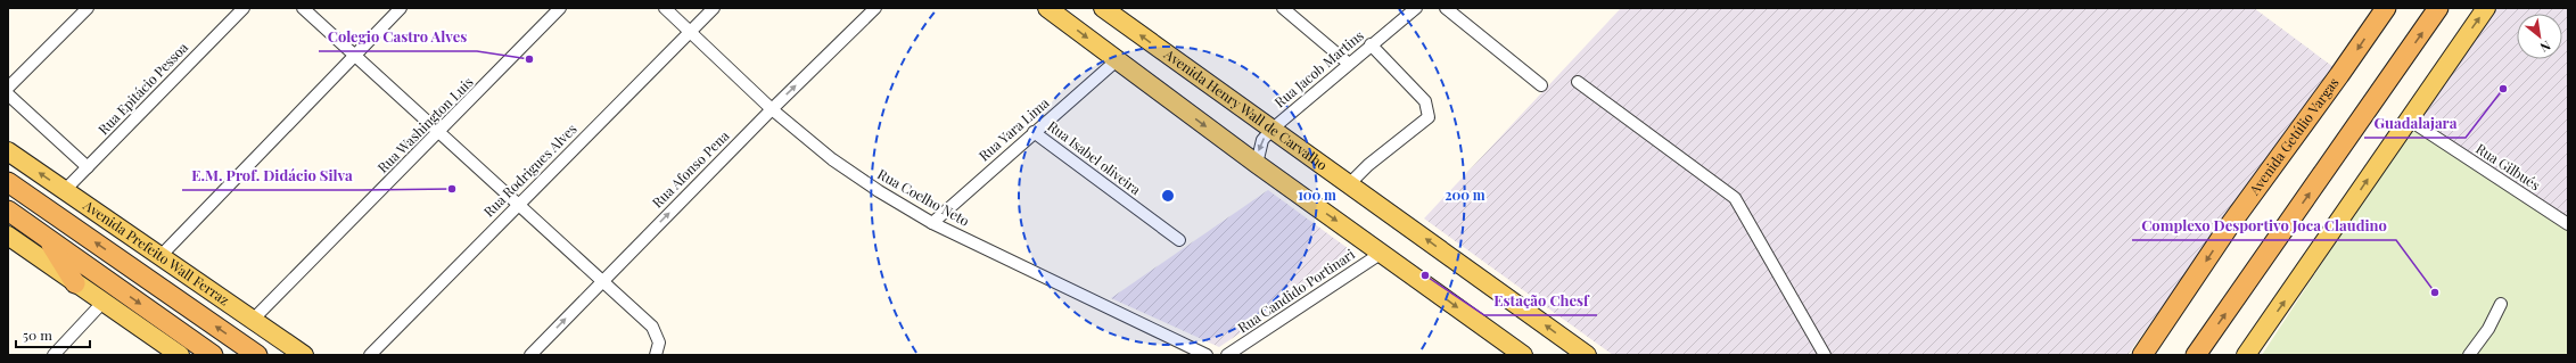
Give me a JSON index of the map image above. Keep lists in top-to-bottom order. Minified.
{"streets":{"highway":["Avenida Getúlio Vargas","Avenida Prefeito Wall Ferraz"],"main road":["Avenida Henry Wall de Carvalho"],"street":["Rua Jacob Martins","Rua Epitácio Pessoa","Rua Washington Luis","Rua Yara Lima","Rua Isabel oliveira","Rua Gilbués","Rua Afonso Pena","Rua Rodrigues Alves","Rua Coelho Neto","Rua Candido Portinari"]},"crossings":[["Rua Jacob Martins","Avenida Henry Wall de Carvalho"],["Rua Epitácio Pessoa","Avenida Prefeito Wall Ferraz"],["Rua Washington Luis","Avenida Prefeito Wall Ferraz"],["Rua Yara Lima","Rua Isabel oliveira"],["Rua Yara Lima","Rua Coelho Neto"],["Rua Afonso Pena","Rua Coelho Neto"],["Rua Rodrigues Alves","Rua Coelho Neto"]],"one_way":["Rua Afonso Pena"],"places":["Colegio Castro Alves","Guadalajara","E.M. Prof. Didácio Silva","Estação Chesf","Complexo Desportivo Joca Claudino"],"scale_bar":"50 m","north":"bottom right","rings":["100 m","200 m"]}
